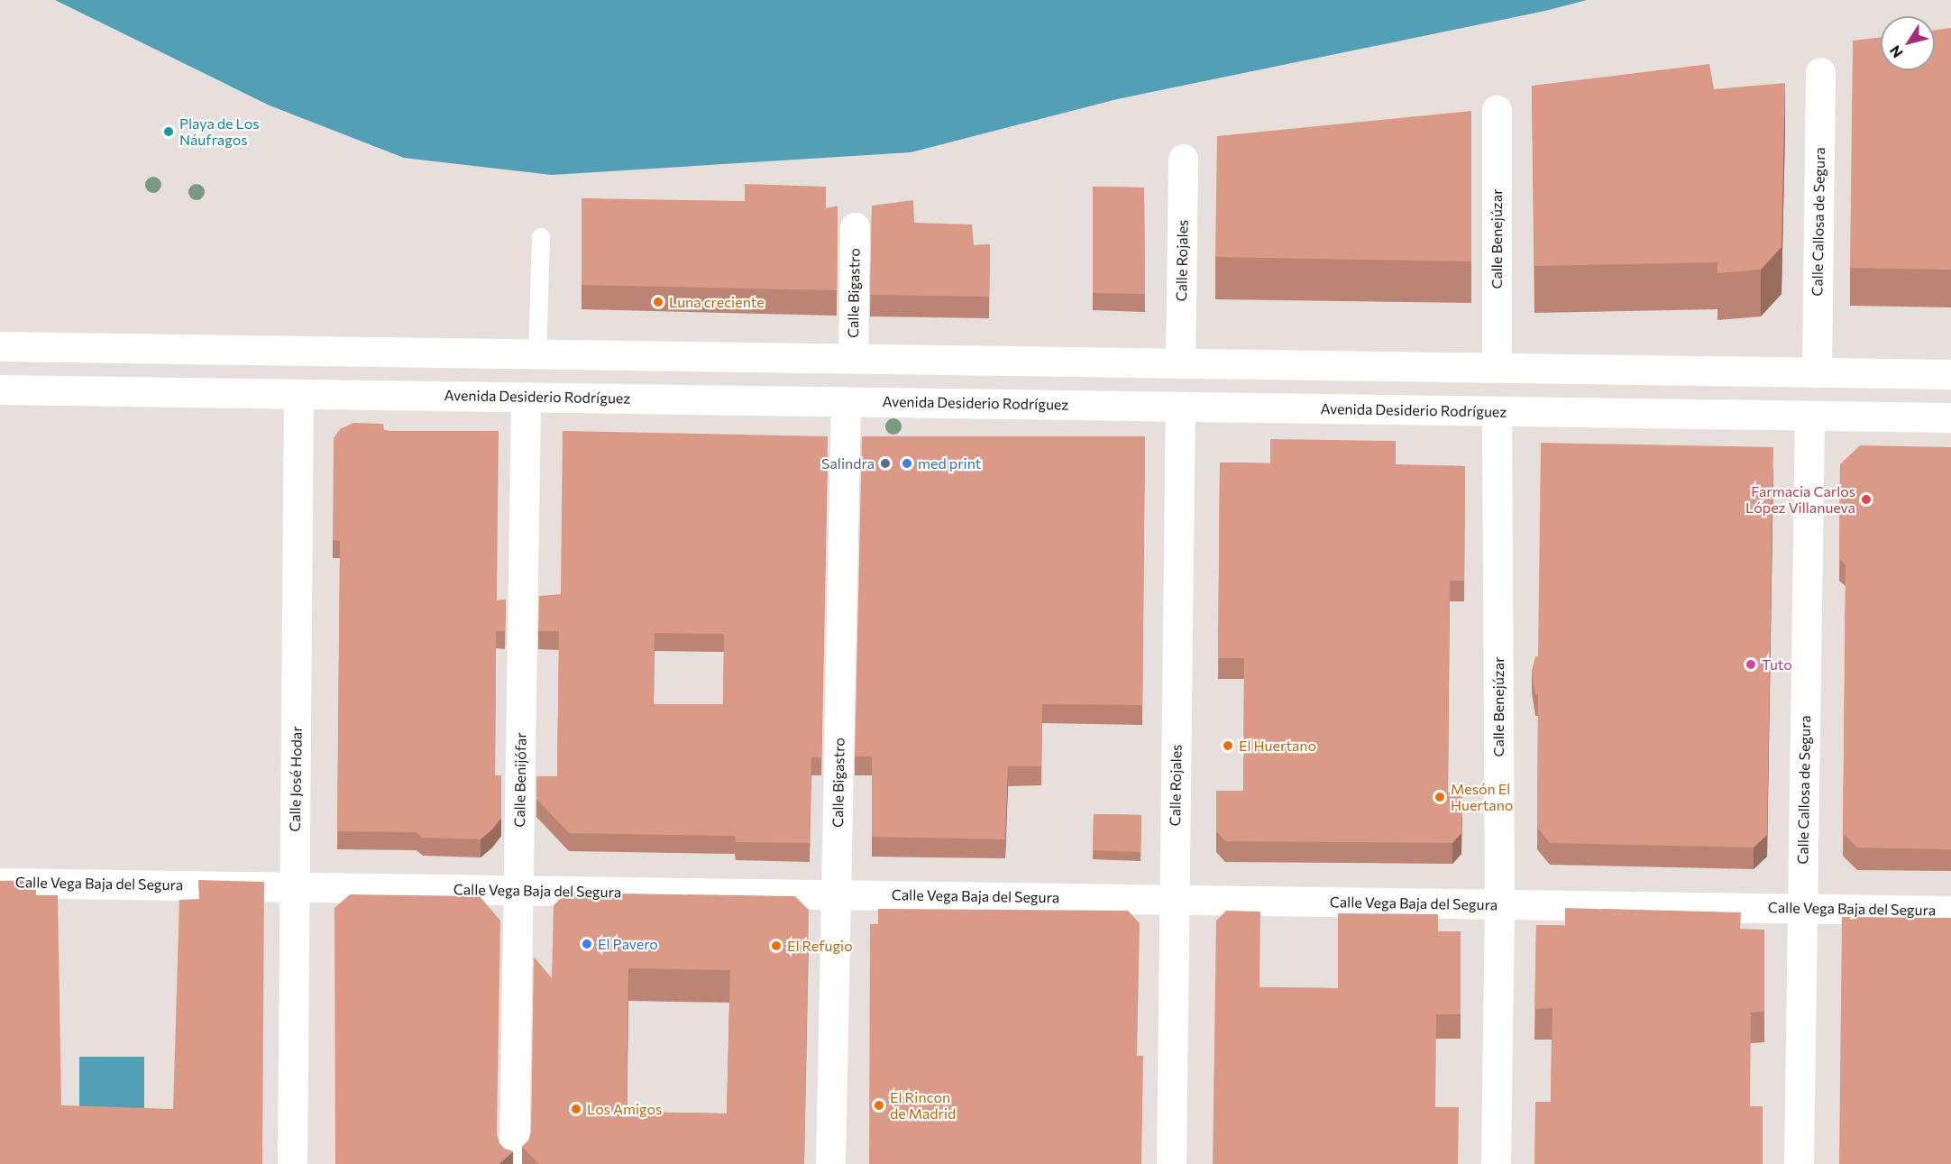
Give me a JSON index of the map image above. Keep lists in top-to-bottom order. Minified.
{"streets":{"street":["Calle Callosa de Segura","Calle Benejúzar","Calle Rojales","Calle Bigastro","Avenida Desiderio Rodríguez","Calle José Hodar","Calle Benijófar","Calle Vega Baja del Segura"]},"crossings":[["Calle Callosa de Segura","Avenida Desiderio Rodríguez"],["Calle Callosa de Segura","Calle Vega Baja del Segura"],["Calle Benejúzar","Avenida Desiderio Rodríguez"],["Calle Benejúzar","Calle Vega Baja del Segura"],["Calle Rojales","Avenida Desiderio Rodríguez"],["Calle Rojales","Calle Vega Baja del Segura"],["Calle Bigastro","Avenida Desiderio Rodríguez"],["Calle Bigastro","Calle Vega Baja del Segura"],["Avenida Desiderio Rodríguez","Calle José Hodar"],["Avenida Desiderio Rodríguez","Calle Benijófar"],["Calle José Hodar","Calle Vega Baja del Segura"],["Calle Benijófar","Calle Vega Baja del Segura"]],"places":["Playa de Los Náufragos","Luna creciente","Salindra","med print","Farmacia Carlos López Villanueva","Tuto","El Huertano","Mesón El Huertano","El Pavero","El Refugio","El Rincon de Madrid","Los Amigos"],"north":"bottom left"}
